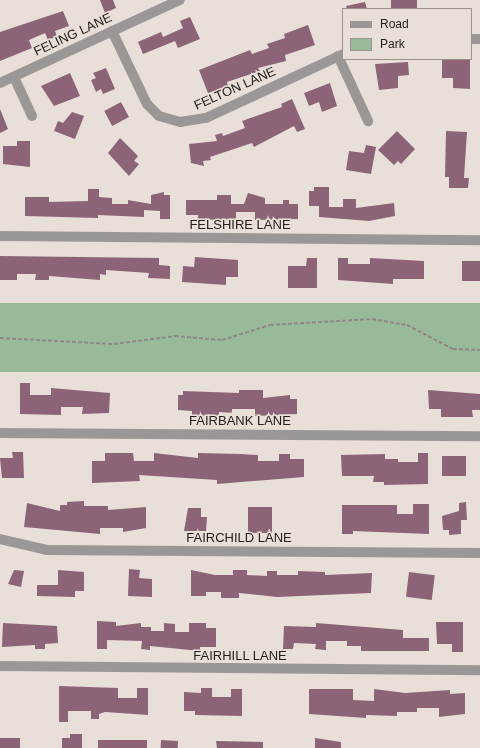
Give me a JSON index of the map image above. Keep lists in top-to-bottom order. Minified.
{"streets":{"street":["FELING LANE","FELTON LANE","FELSHIRE LANE","FAIRBANK LANE","FAIRCHILD LANE","FAIRHILL LANE"]},"crossings":[["FELING LANE","FELTON LANE"]],"legend":["Road","Park"]}
